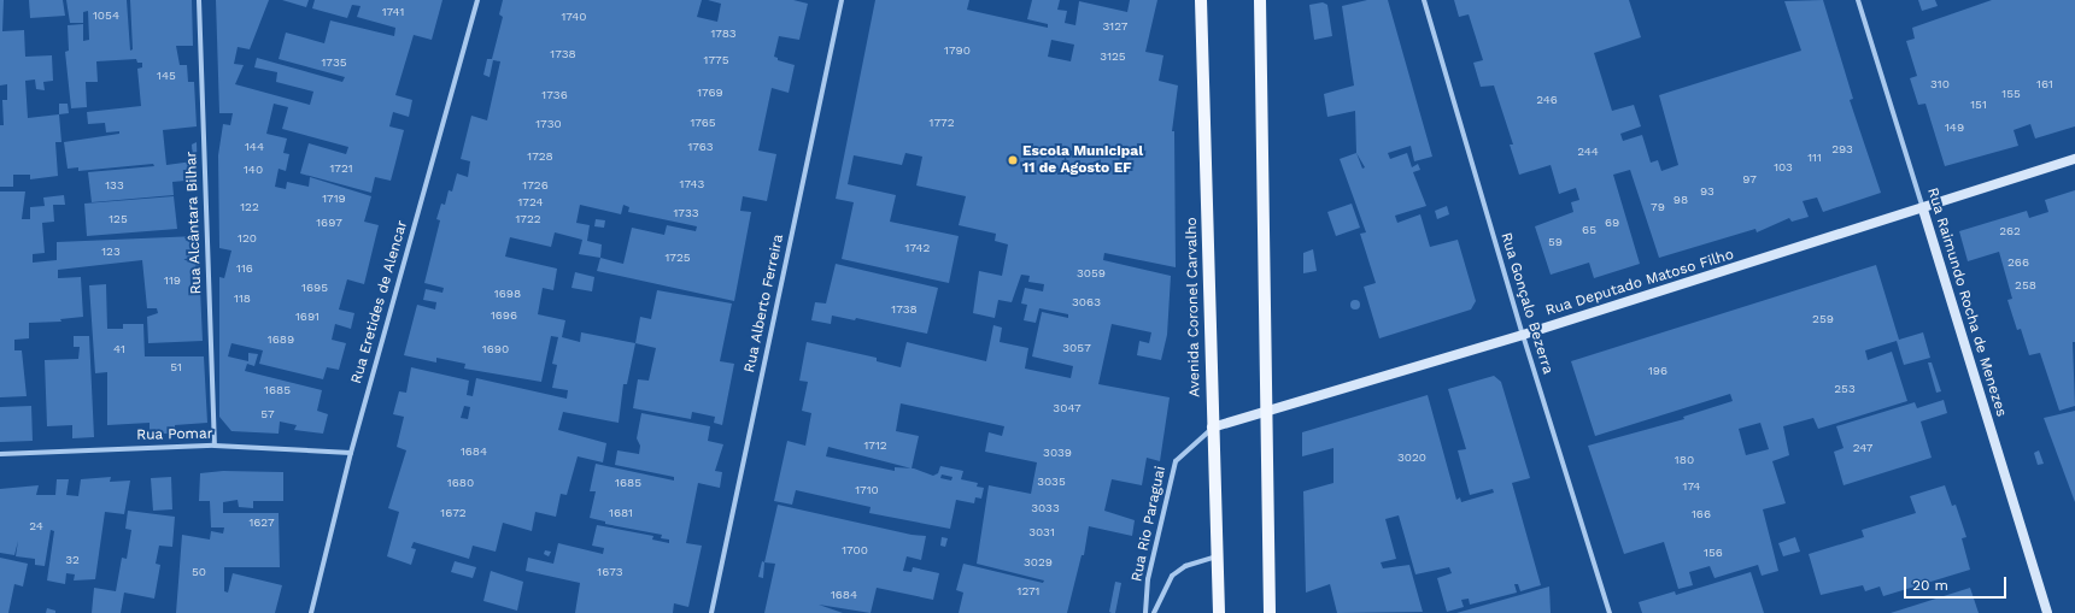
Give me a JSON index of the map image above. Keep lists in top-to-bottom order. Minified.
{"streets":{"main road":["Avenida Coronel Carvalho"],"street":["Rua Alcântara Bilhar","Rua Deputado Matoso Filho","Rua Eretides de Alencar","Rua Raimundo Rocha de Menezes","Rua Alberto Ferreira","Rua Gonçalo Bezerra","Rua Pomar","Rua Rio Paraguai"]},"crossings":[["Rua Alcântara Bilhar","Rua Pomar"],["Rua Deputado Matoso Filho","Rua Raimundo Rocha de Menezes"],["Rua Deputado Matoso Filho","Rua Gonçalo Bezerra"],["Rua Deputado Matoso Filho","Avenida Coronel Carvalho"],["Rua Deputado Matoso Filho","Rua Rio Paraguai"],["Rua Eretides de Alencar","Rua Pomar"],["Avenida Coronel Carvalho","Rua Rio Paraguai"]],"places":["Escola Municipal 11 de Agosto EF"],"house_numbers":["1741","1054","1740","3127","1783","1790","1738","3125","1775","1735","145","310","161","1769","155","1736","246","151","1765","1772","1730","149","144","1763","293","244","1728","111","103","1721","140","97","1743","133","1726","93","1719","98","1724","122","79","1733","125","1722","1697","69","65","262","120","59","1742","123","1725","266","116","3059","119","258","1695","1698","118","3063","1738","1696","1691","259","1689","3057","41","1690","51","196","253","1685","3047","57","1712","247","1684","3039","3020","180","3035","1680","1685","174","1710","3033","1672","1681","166","1627","24","3031","1700","156","32","3029","50","1673","1271","1684"],"scale_bar":"20 m"}
